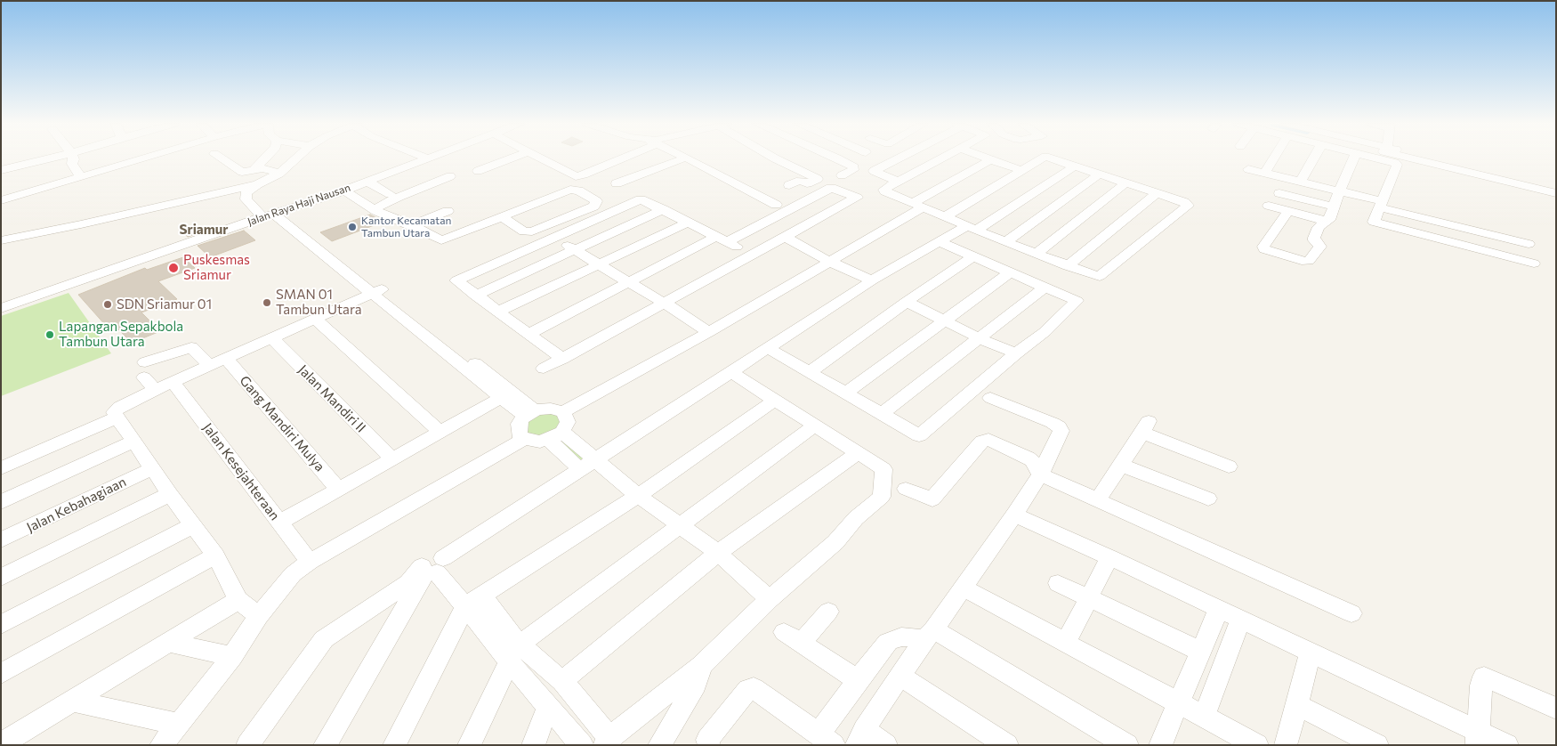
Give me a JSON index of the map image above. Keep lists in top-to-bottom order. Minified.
{"streets":{"street":["Jalan Raya Haji Nausan","Jalan Mandiri II","Gang Mandiri Mulya","Jalan Kesejahteraan","Jalan Kebahagiaan"]},"districts":["Sriamur"],"places":["Kantor Kecamatan Tambun Utara","Puskesmas Sriamur","SMAN 01 Tambun Utara","SDN Sriamur 01","Lapangan Sepakbola Tambun Utara"]}
